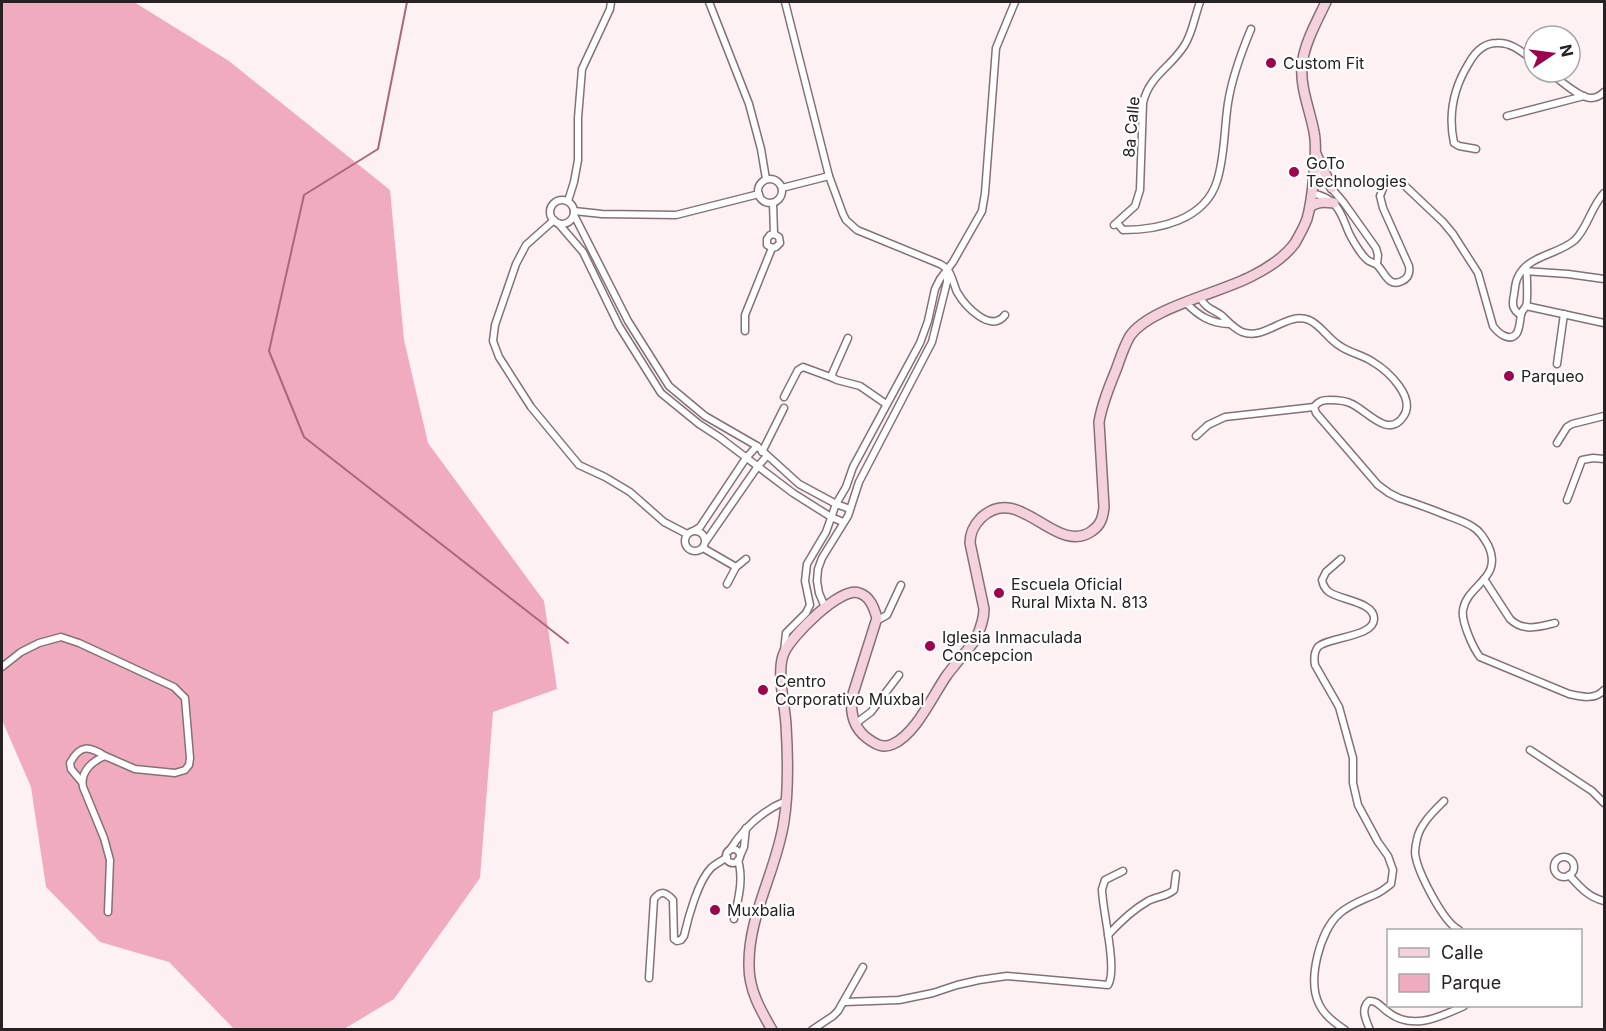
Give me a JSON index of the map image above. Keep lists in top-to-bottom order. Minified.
{"streets":{"street":["8a Calle"]},"places":["Custom Fit","GoTo Technologies","Parqueo","Escuela Oficial Rural Mixta N. 813","Iglesia Inmaculada Concepcion","Centro Corporativo Muxbal","Muxbalia"],"legend":["Calle","Parque"],"north":"right"}
